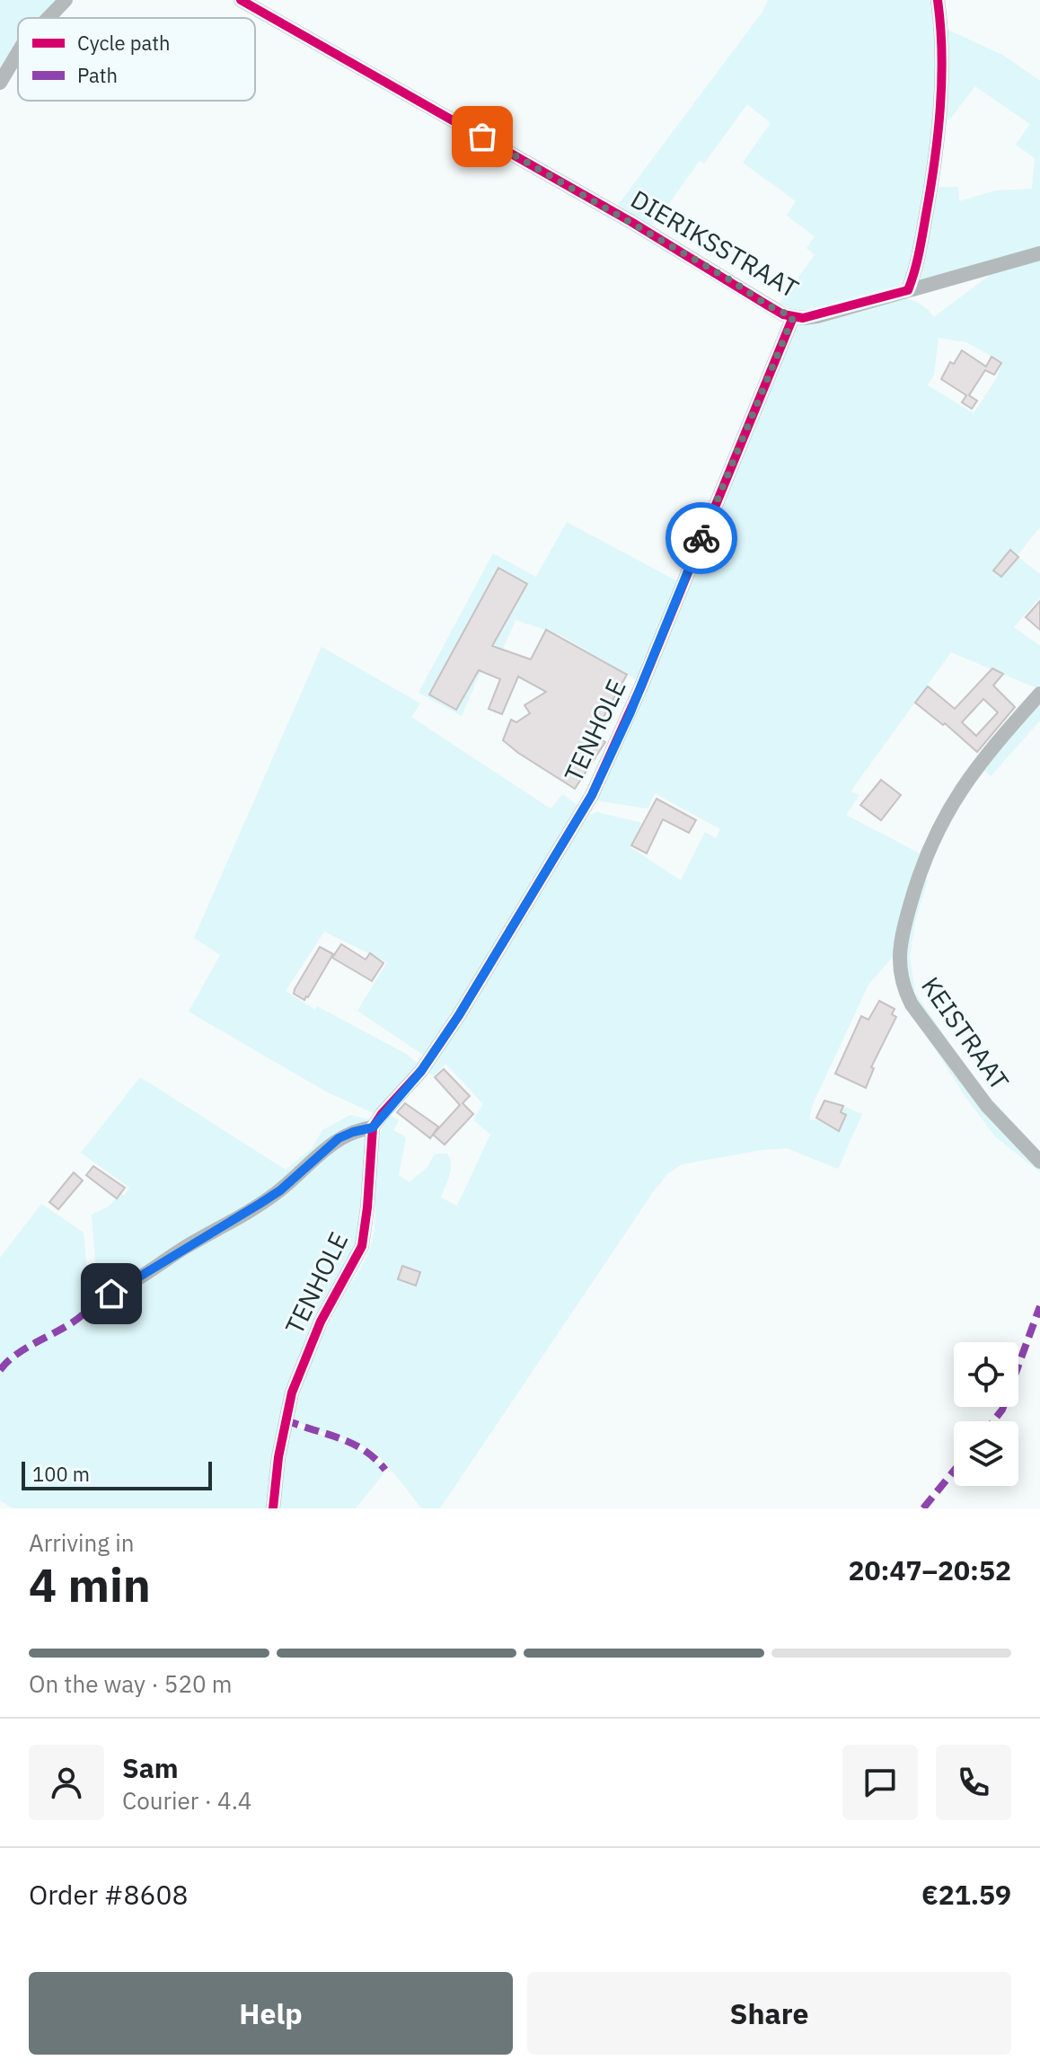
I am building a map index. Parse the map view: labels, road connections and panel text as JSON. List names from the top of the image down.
{
  "streets": {
    "street": ["DIERIKSSTRAAT", "TENHOLE", "KEISTRAAT"]
  },
  "crossings": [
    ["DIERIKSSTRAAT", "TENHOLE"]
  ],
  "legend": ["Cycle path", "Path"],
  "scale_bar": "100 m",
  "page": {
    "scale": "100 m",
    "heading": ["4 min", "Arriving in", "20:47–20:52"],
    "panel": [
      "Sam",
      "Courier · 4.4",
      "Order #8608",
      "€21.59"
    ],
    "bar": "On the way · 520 m",
    "buttons": ["Help", "Share"]
  }
}
